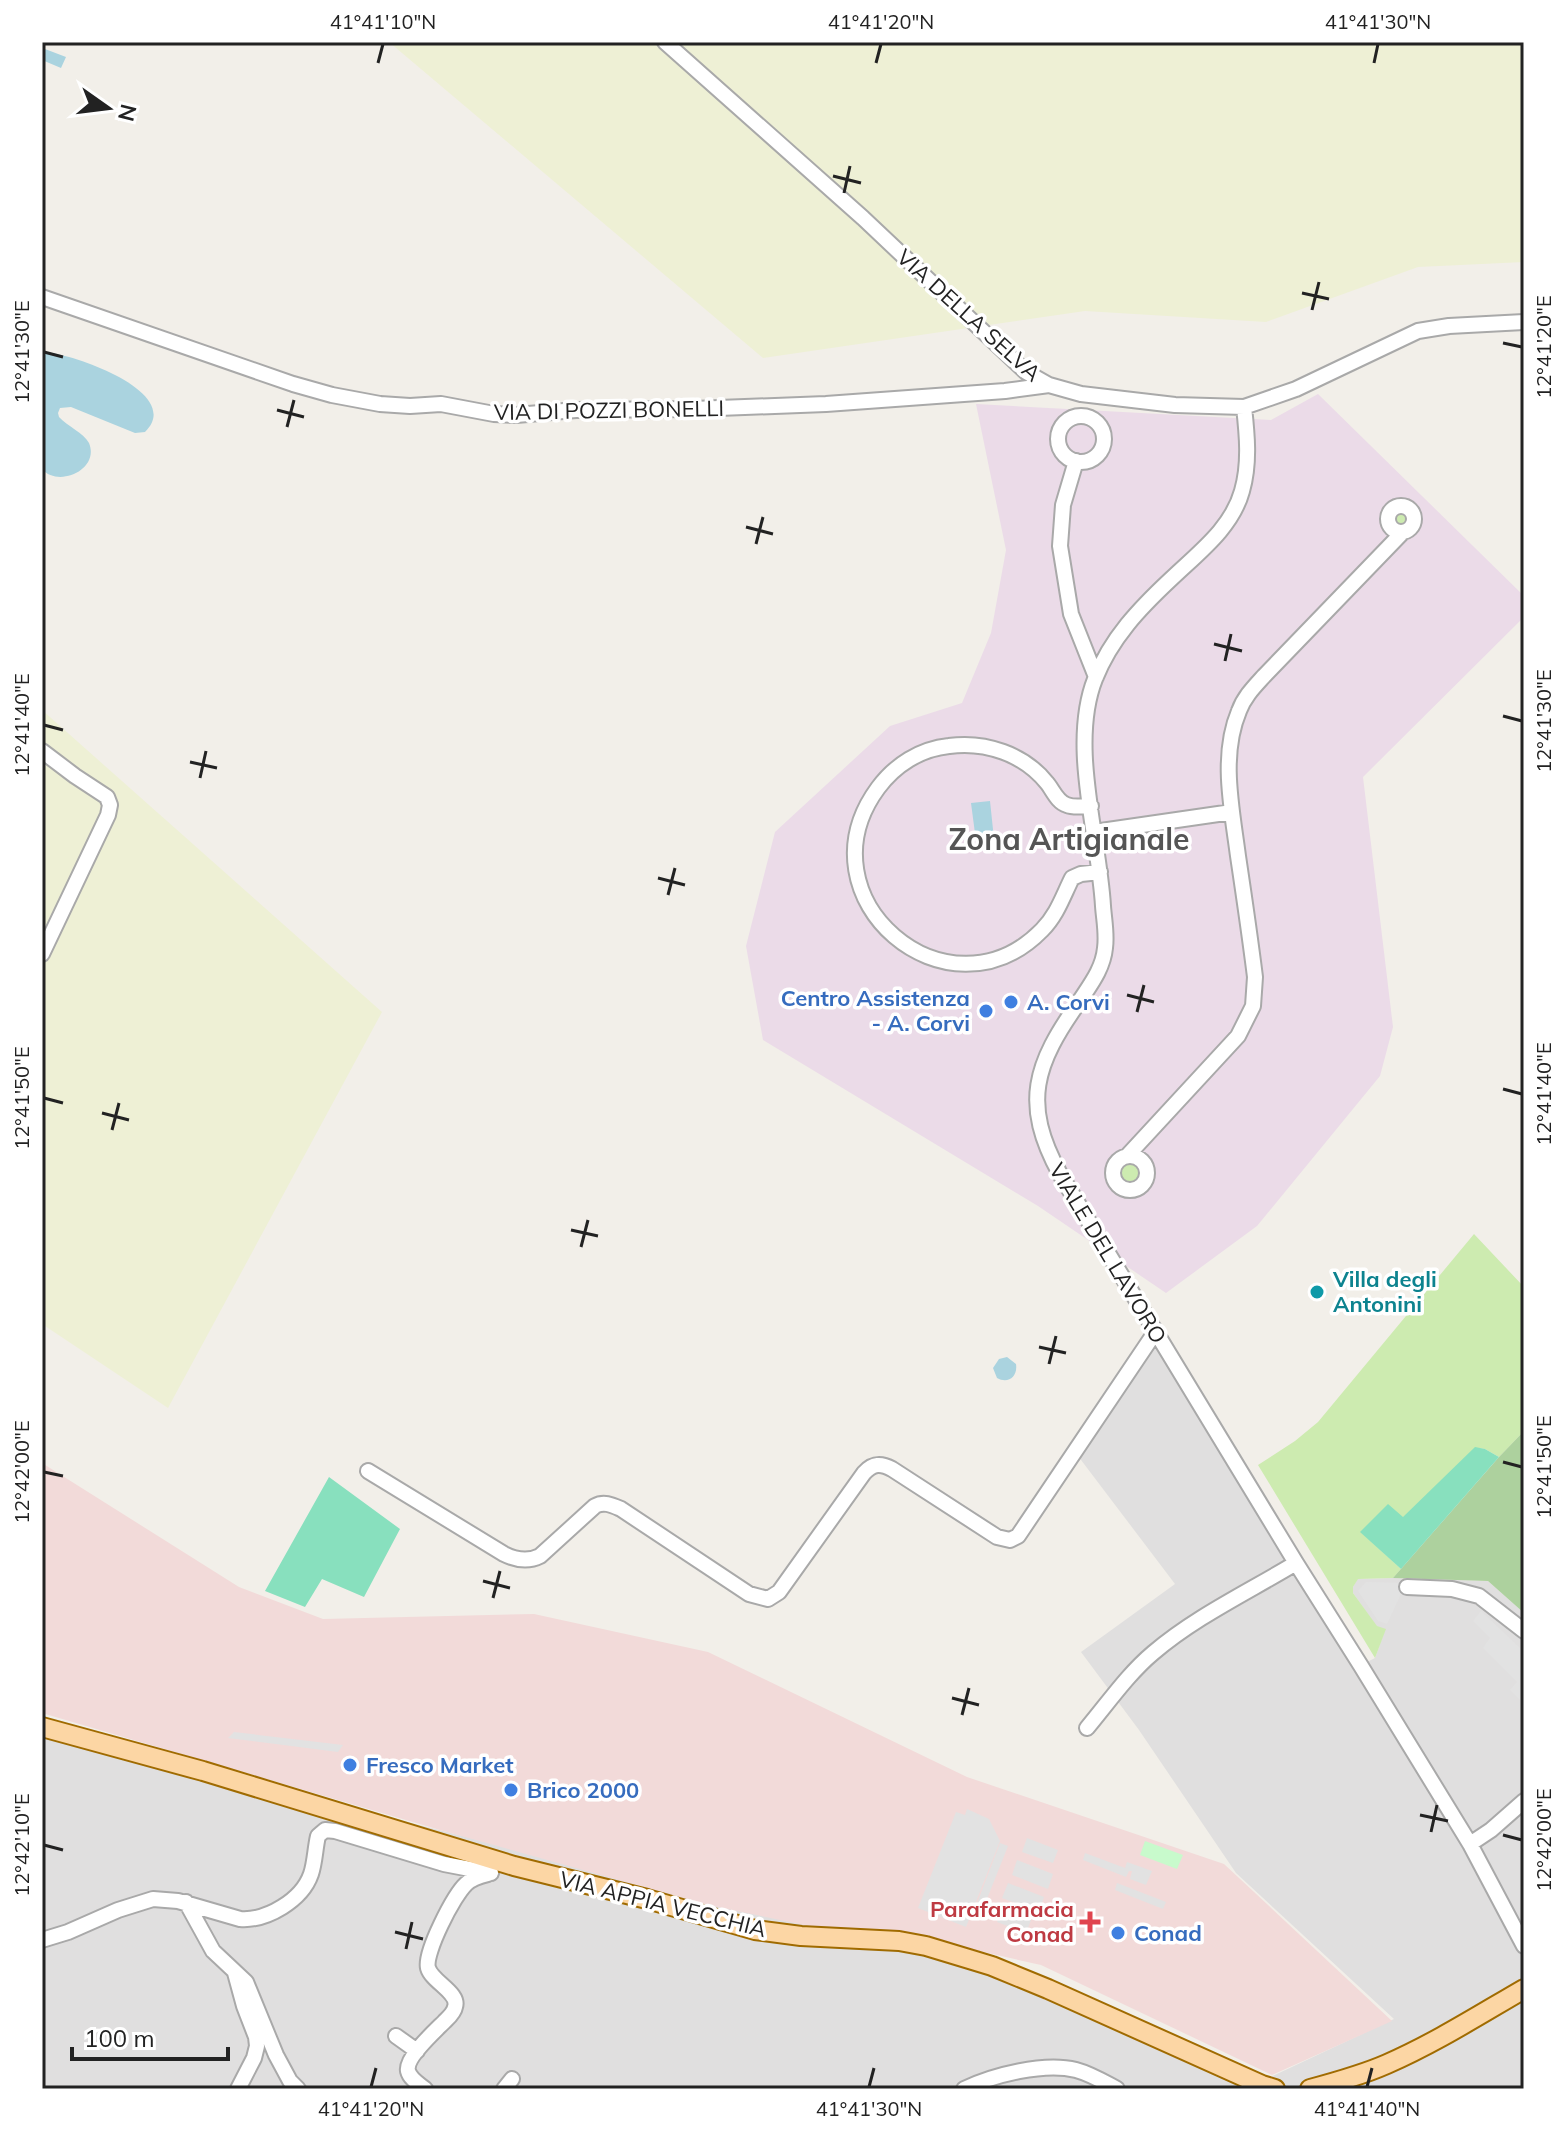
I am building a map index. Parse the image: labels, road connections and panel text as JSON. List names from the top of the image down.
{
  "streets": {
    "main road": ["VIA APPIA VECCHIA"],
    "street": ["VIA DELLA SELVA", "VIA DI POZZI BONELLI", "VIALE DEL LAVORO"]
  },
  "crossings": [
    ["VIA DELLA SELVA", "VIA DI POZZI BONELLI"],
    ["VIA DELLA SELVA", "VIALE DEL LAVORO"]
  ],
  "districts": ["Zona Artigianale"],
  "places": {
    "other": [
      "A. Corvi",
      "Centro Assistenza - A. Corvi",
      "Villa degli Antonini",
      "Fresco Market",
      "Brico 2000",
      "Conad"
    ],
    "health": ["Parafarmacia Conad"]
  },
  "scale_bar": "100 m",
  "north": "right",
  "coordinates": [
    "41°41'10\"N",
    "41°41'20\"N",
    "41°41'30\"N",
    "12°41'20\"E",
    "12°41'30\"E",
    "12°41'40\"E",
    "12°41'50\"E",
    "12°42'00\"E",
    "12°42'10\"E",
    "41°41'40\"N"
  ]
}
